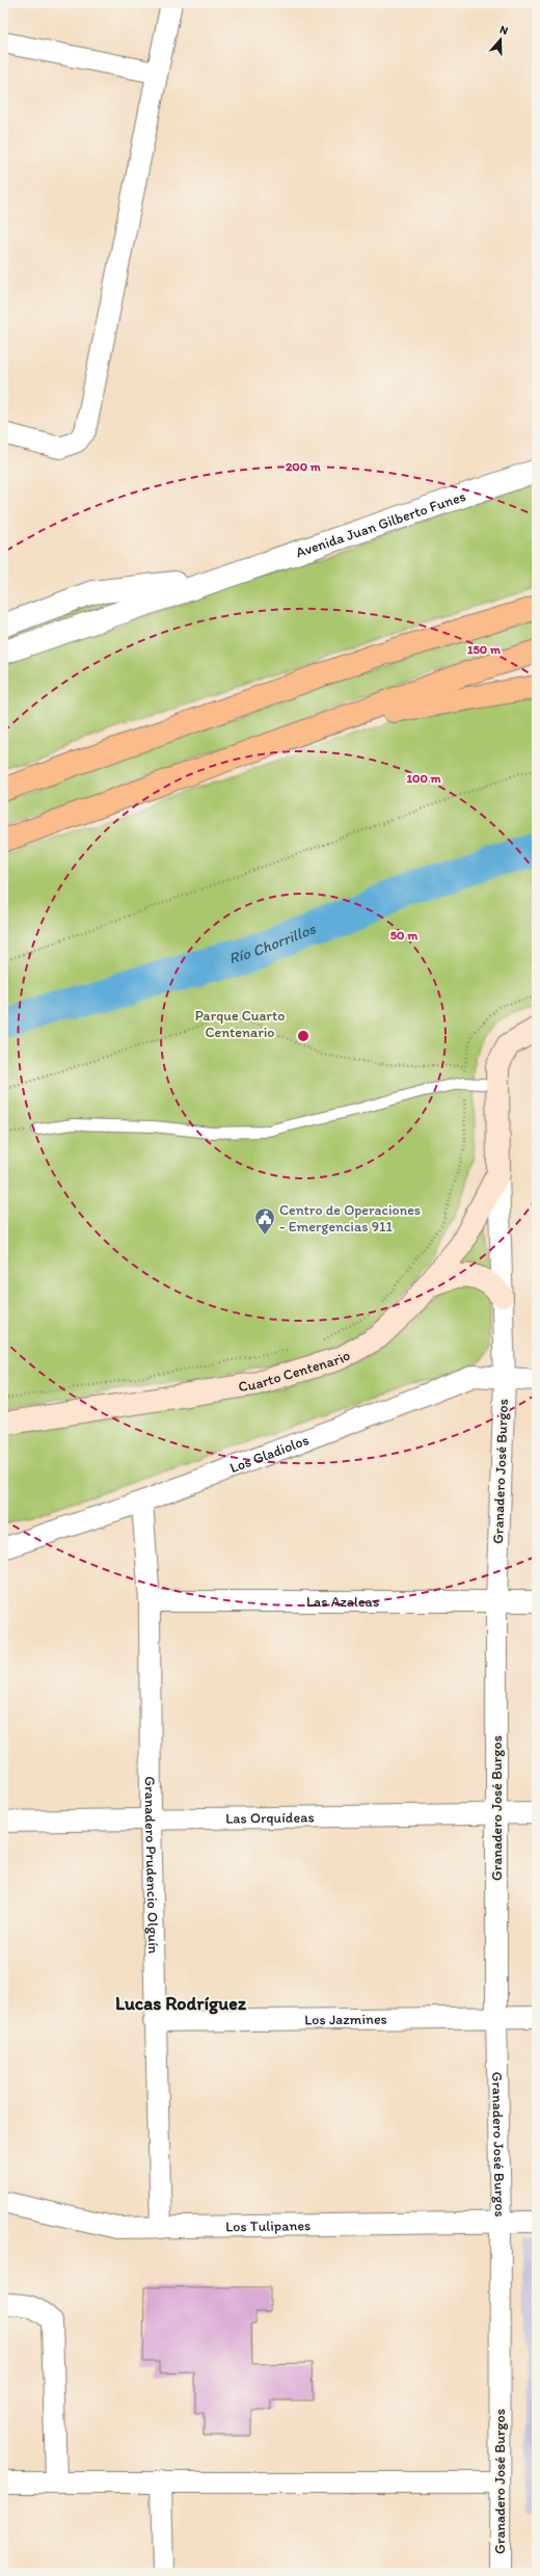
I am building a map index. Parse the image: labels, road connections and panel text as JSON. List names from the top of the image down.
{
  "streets": {
    "main road": ["Cuarto Centenario", "Granadero José Burgos"],
    "street": [
      "Avenida Juan Gilberto Funes",
      "Los Gladiolos",
      "Las Azaleas",
      "Las Orquídeas",
      "Granadero Prudencio Olguín",
      "Los Jazmines",
      "Los Tulipanes"
    ]
  },
  "crossings": [
    ["Cuarto Centenario", "Granadero José Burgos"],
    ["Los Gladiolos", "Granadero José Burgos"],
    ["Los Gladiolos", "Granadero Prudencio Olguín"],
    ["Granadero José Burgos", "Las Azaleas"],
    ["Granadero José Burgos", "Las Orquídeas"],
    ["Granadero José Burgos", "Los Jazmines"],
    ["Granadero José Burgos", "Los Tulipanes"],
    ["Las Azaleas", "Granadero Prudencio Olguín"],
    ["Las Orquídeas", "Granadero Prudencio Olguín"],
    ["Granadero Prudencio Olguín", "Los Jazmines"],
    ["Granadero Prudencio Olguín", "Los Tulipanes"]
  ],
  "districts": ["Lucas Rodríguez"],
  "water": ["Río Chorrillos"],
  "parks": ["Parque Cuarto Centenario"],
  "places": {
    "public building": ["Centro de Operaciones - Emergencias 911"]
  },
  "north": "top",
  "rings": [
    "200 m",
    "150 m",
    "100 m",
    "50 m"
  ]
}
